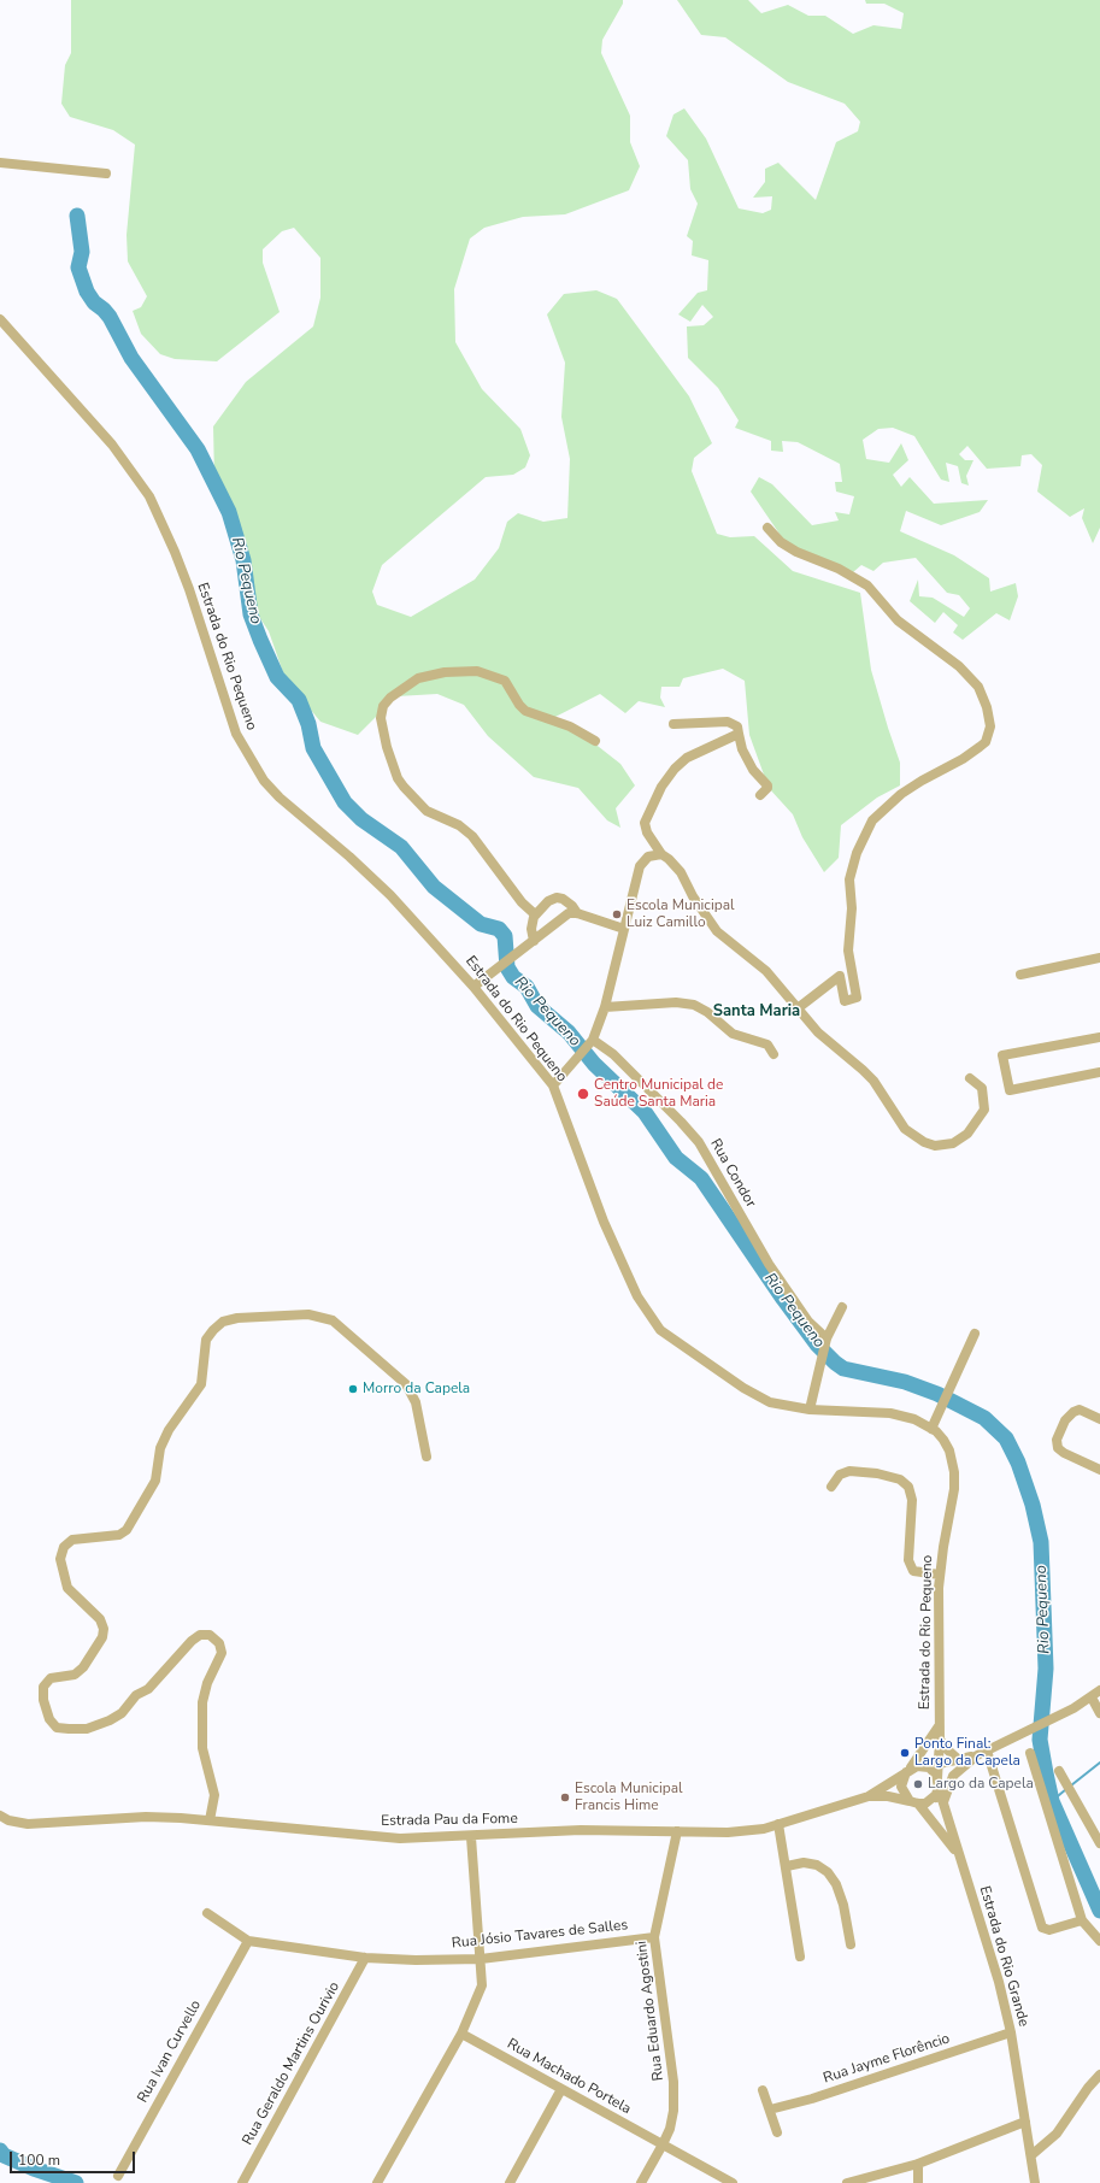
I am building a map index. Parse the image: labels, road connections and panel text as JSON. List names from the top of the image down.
{
  "streets": {
    "street": [
      "Estrada do Rio Pequeno",
      "Rua Condor",
      "Estrada Pau da Fome",
      "Rua Jósio Tavares de Salles",
      "Estrada do Rio Grande",
      "Rua Eduardo Agostini",
      "Rua Ivan Curvello",
      "Rua Jayme Florêncio",
      "Rua Geraldo Martins Ourivio",
      "Rua Machado Portela"
    ]
  },
  "crossings": [
    ["Estrada do Rio Pequeno", "Estrada Pau da Fome"],
    ["Estrada do Rio Pequeno", "Estrada do Rio Grande"],
    ["Estrada Pau da Fome", "Estrada do Rio Grande"],
    ["Estrada Pau da Fome", "Rua Eduardo Agostini"],
    ["Rua Jósio Tavares de Salles", "Rua Eduardo Agostini"],
    ["Rua Jósio Tavares de Salles", "Rua Ivan Curvello"],
    ["Rua Jósio Tavares de Salles", "Rua Geraldo Martins Ourivio"],
    ["Estrada do Rio Grande", "Rua Jayme Florêncio"],
    ["Rua Eduardo Agostini", "Rua Machado Portela"]
  ],
  "districts": ["Santa Maria"],
  "water": ["Rio Pequeno"],
  "places": [
    "Escola Municipal Luiz Camillo",
    "Centro Municipal de Saúde Santa Maria",
    "Morro da Capela",
    "Ponto Final: Largo da Capela",
    "Largo da Capela",
    "Escola Municipal Francis Hime"
  ],
  "scale_bar": "100 m"
}
